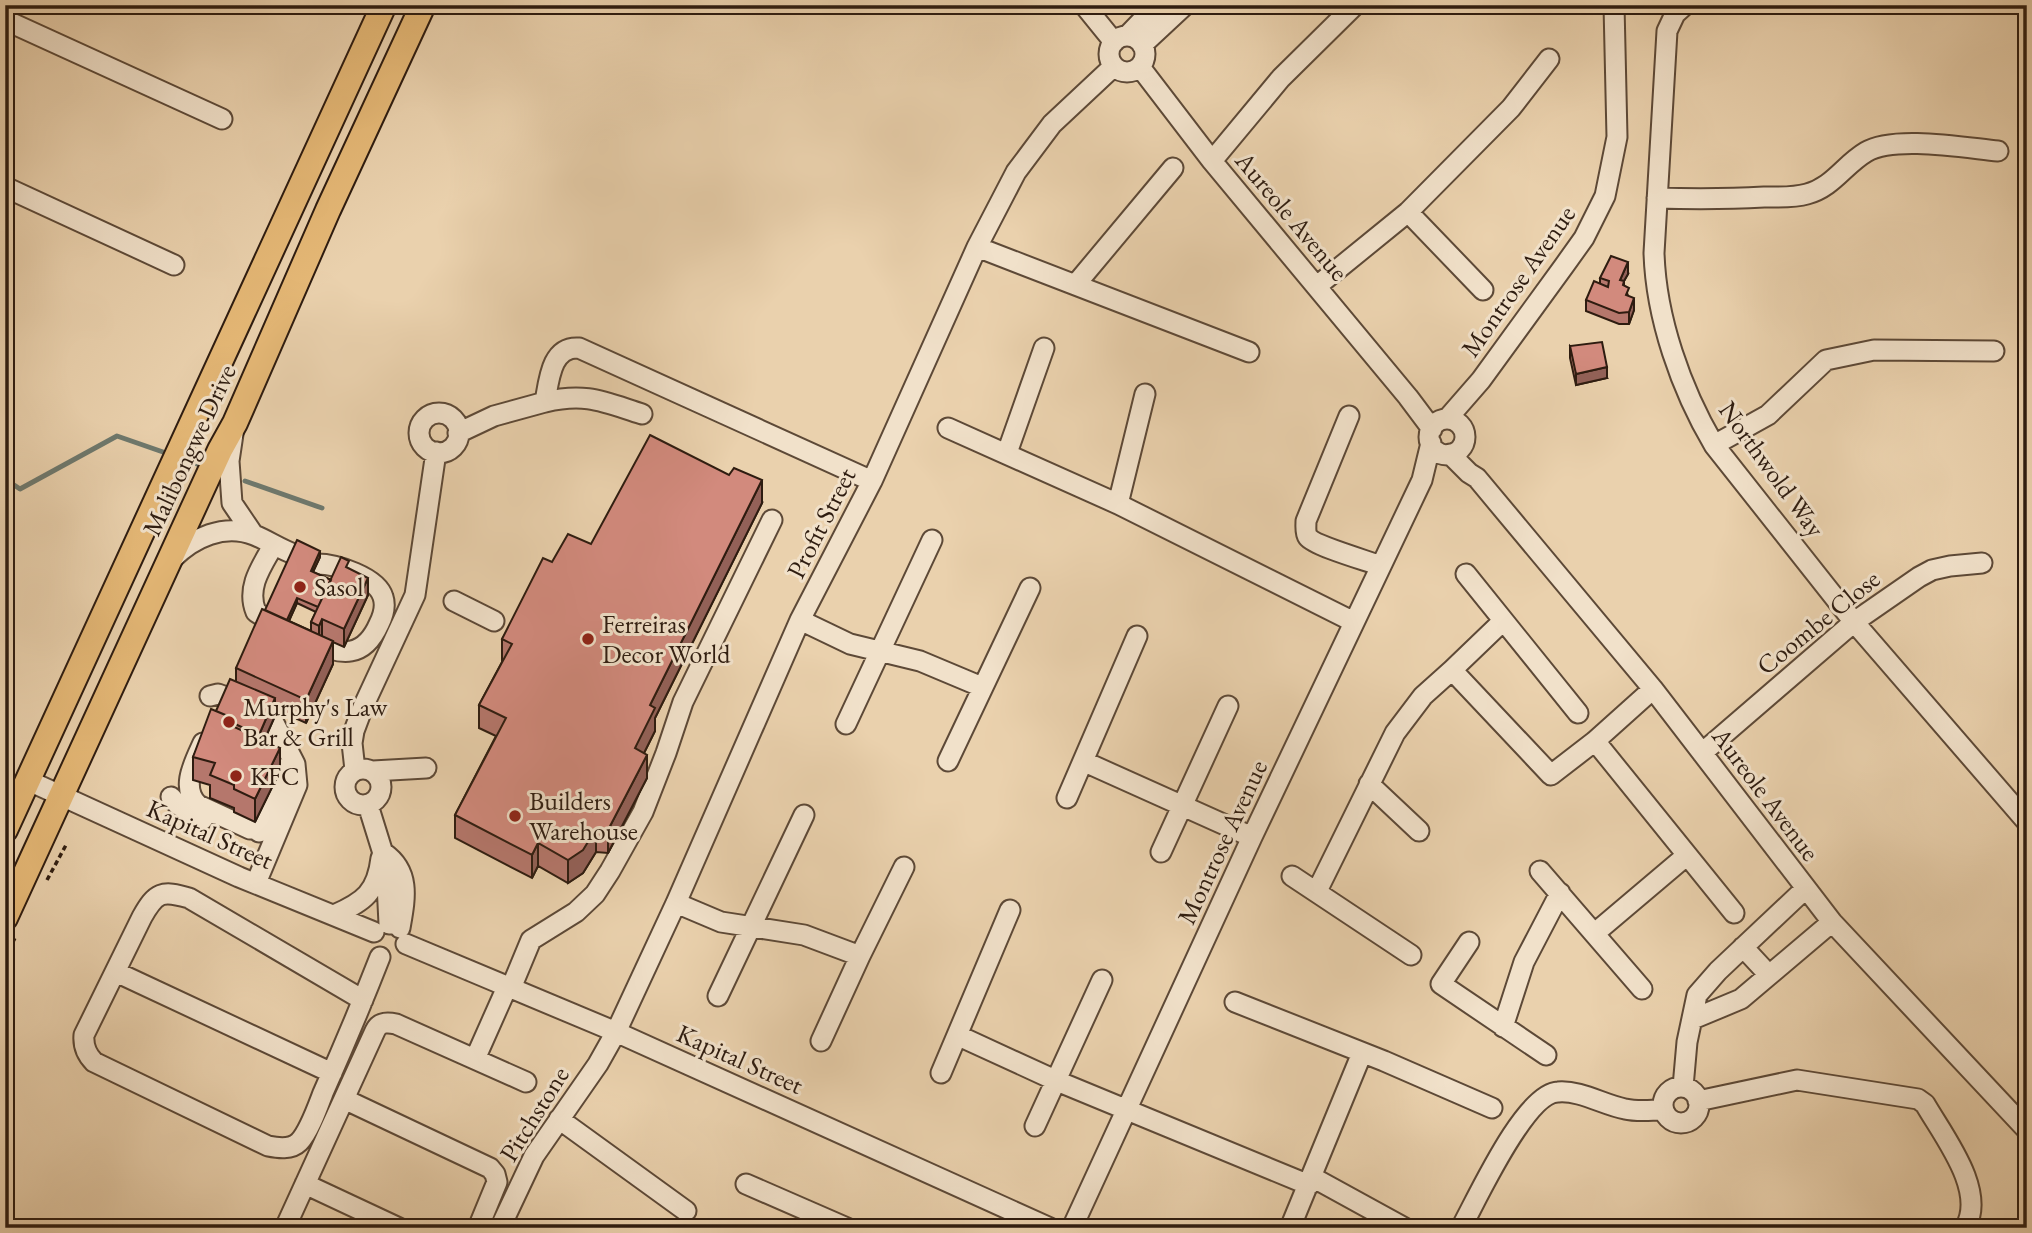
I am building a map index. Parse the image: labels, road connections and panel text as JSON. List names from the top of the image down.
{
  "streets": {
    "main road": ["Malibongwe Drive"],
    "street": [
      "Aureole Avenue",
      "Montrose Avenue",
      "Northwold Way",
      "Profit Street",
      "Coombe Close",
      "Kapital Street",
      "Pitchstone"
    ]
  },
  "crossings": [
    ["Aureole Avenue", "Montrose Avenue"],
    ["Aureole Avenue", "Profit Street"],
    ["Aureole Avenue", "Coombe Close"],
    ["Malibongwe Drive", "Kapital Street"],
    ["Northwold Way", "Coombe Close"],
    ["Profit Street", "Kapital Street"],
    ["Profit Street", "Pitchstone"],
    ["Kapital Street", "Pitchstone"]
  ],
  "places": [
    "Sasol",
    "Ferreiras Decor World",
    "Murphy's Law Bar & Grill",
    "KFC",
    "Builders Warehouse"
  ]
}
